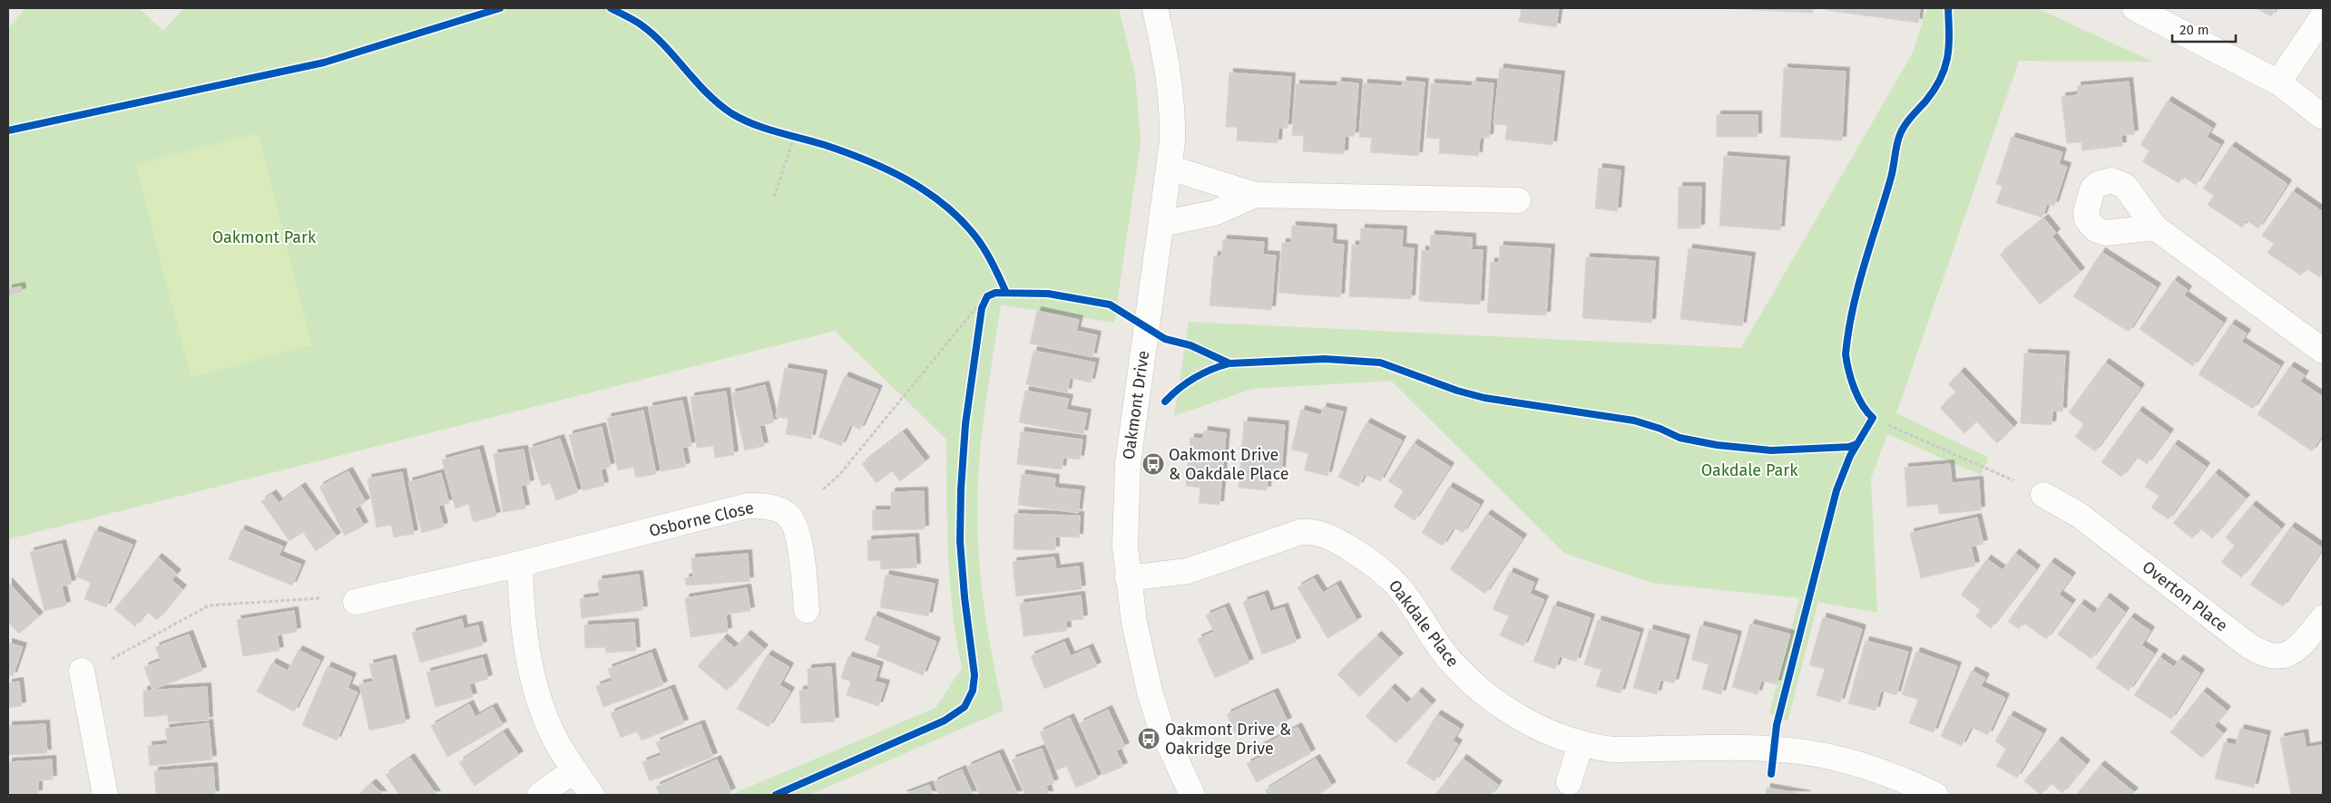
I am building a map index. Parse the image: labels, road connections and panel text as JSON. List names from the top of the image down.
{
  "streets": {
    "street": [
      "Oakmont Drive",
      "Osborne Close",
      "Overton Place",
      "Oakdale Place"
    ]
  },
  "crossings": [
    ["Oakmont Drive", "Oakdale Place"]
  ],
  "parks": ["Oakmont Park", "Oakdale Park"],
  "places": {
    "bus stop": ["Oakmont Drive & Oakdale Place", "Oakmont Drive & Oakridge Drive"]
  },
  "scale_bar": "20 m"
}
